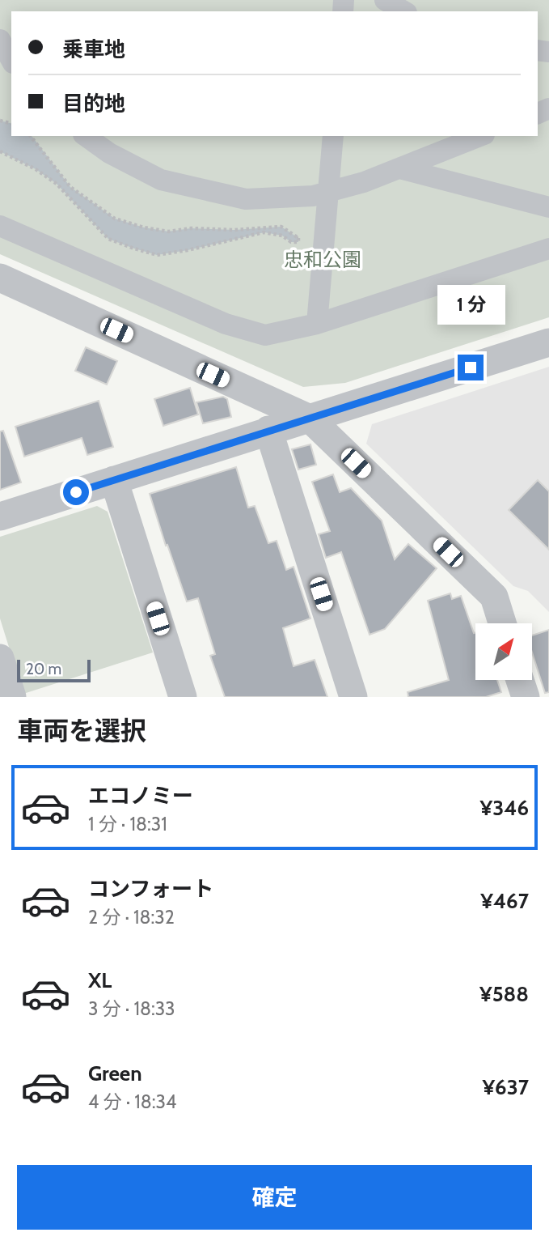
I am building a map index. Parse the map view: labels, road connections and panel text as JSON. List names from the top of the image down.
{
  "parks": ["忠和公園"],
  "scale_bar": "20 m",
  "north": "top right",
  "page": {
    "banner": ["乗車地", "目的地"],
    "bubble": "1 分",
    "scale": "20 m",
    "heading": "車両を選択",
    "list": [
      {
        "name": "エコノミー",
        "note": "1 分 · 18:31",
        "value": "¥346"
      },
      {
        "name": "コンフォート",
        "note": "2 分 · 18:32",
        "value": "¥467"
      },
      {
        "name": "XL",
        "note": "3 分 · 18:33",
        "value": "¥588"
      },
      {
        "name": "Green",
        "note": "4 分 · 18:34",
        "value": "¥637"
      }
    ],
    "buttons": "確定"
  }
}
